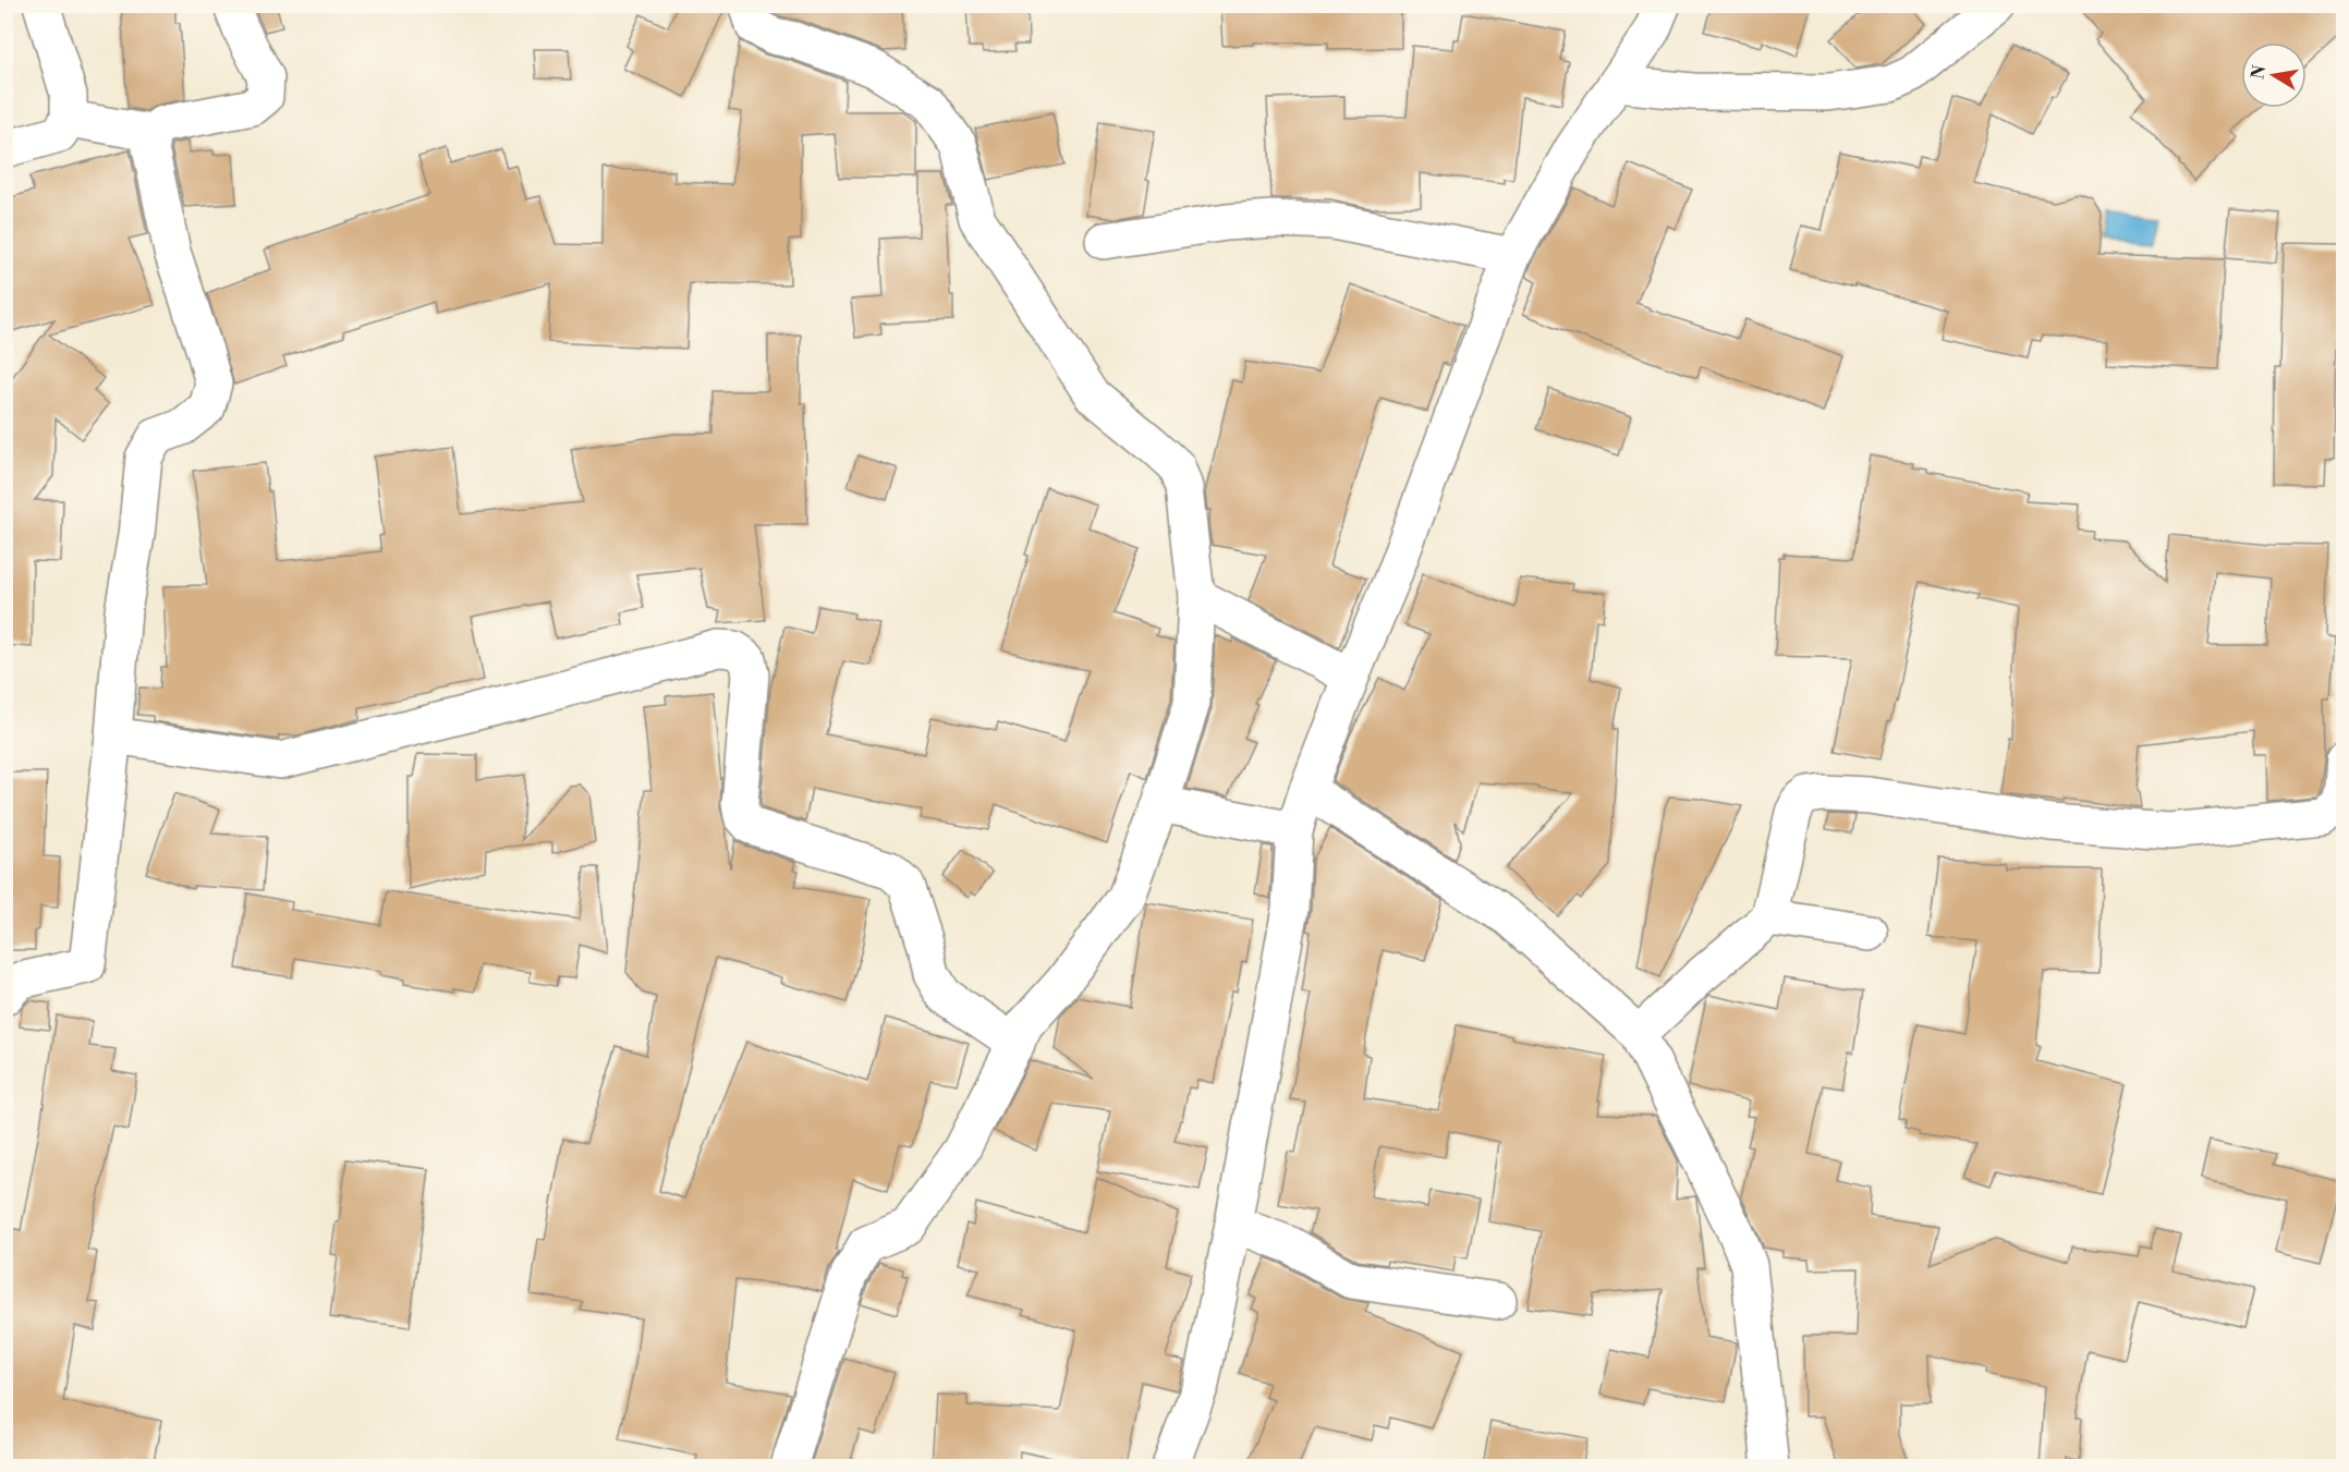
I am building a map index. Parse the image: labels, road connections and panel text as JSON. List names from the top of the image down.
{
  "north": "left"
}
